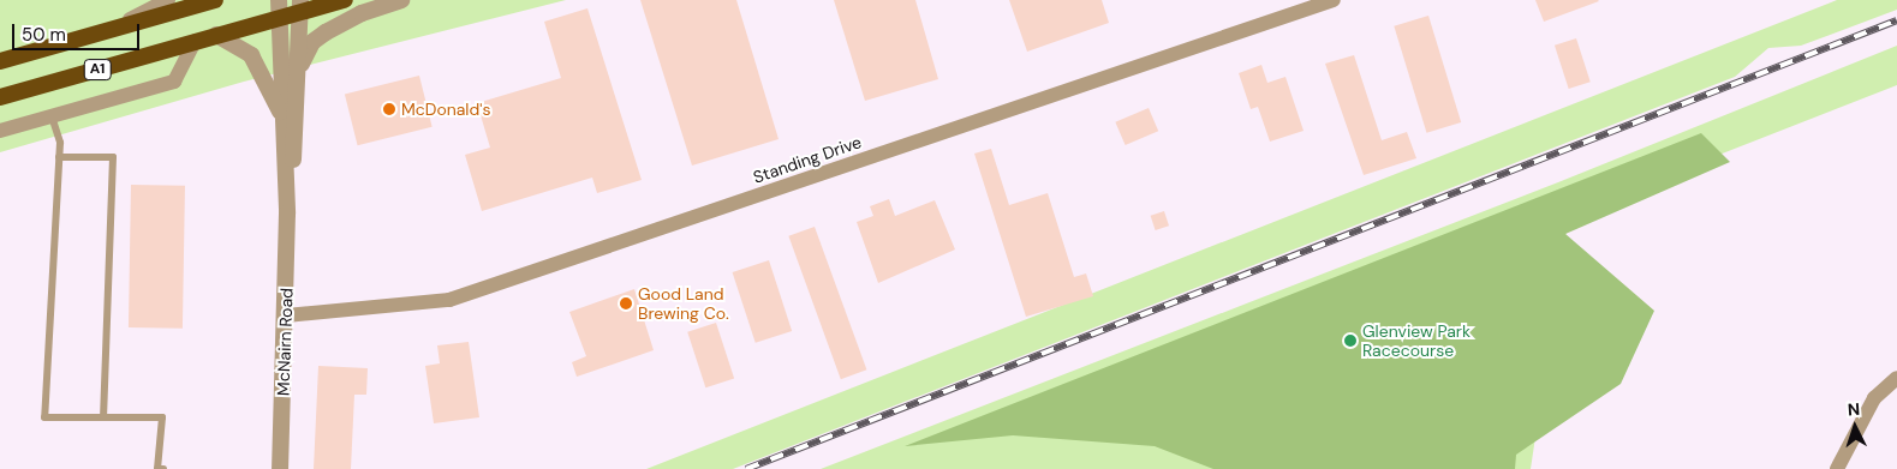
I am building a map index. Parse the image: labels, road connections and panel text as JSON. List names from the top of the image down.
{
  "streets": {
    "highway": ["A1"],
    "street": ["Standing Drive", "McNairn Road"]
  },
  "crossings": [
    ["A1", "McNairn Road"],
    ["Standing Drive", "McNairn Road"]
  ],
  "places": ["McDonald's", "Good Land Brewing Co.", "Glenview Park Racecourse"],
  "scale_bar": "50 m",
  "north": "top"
}
